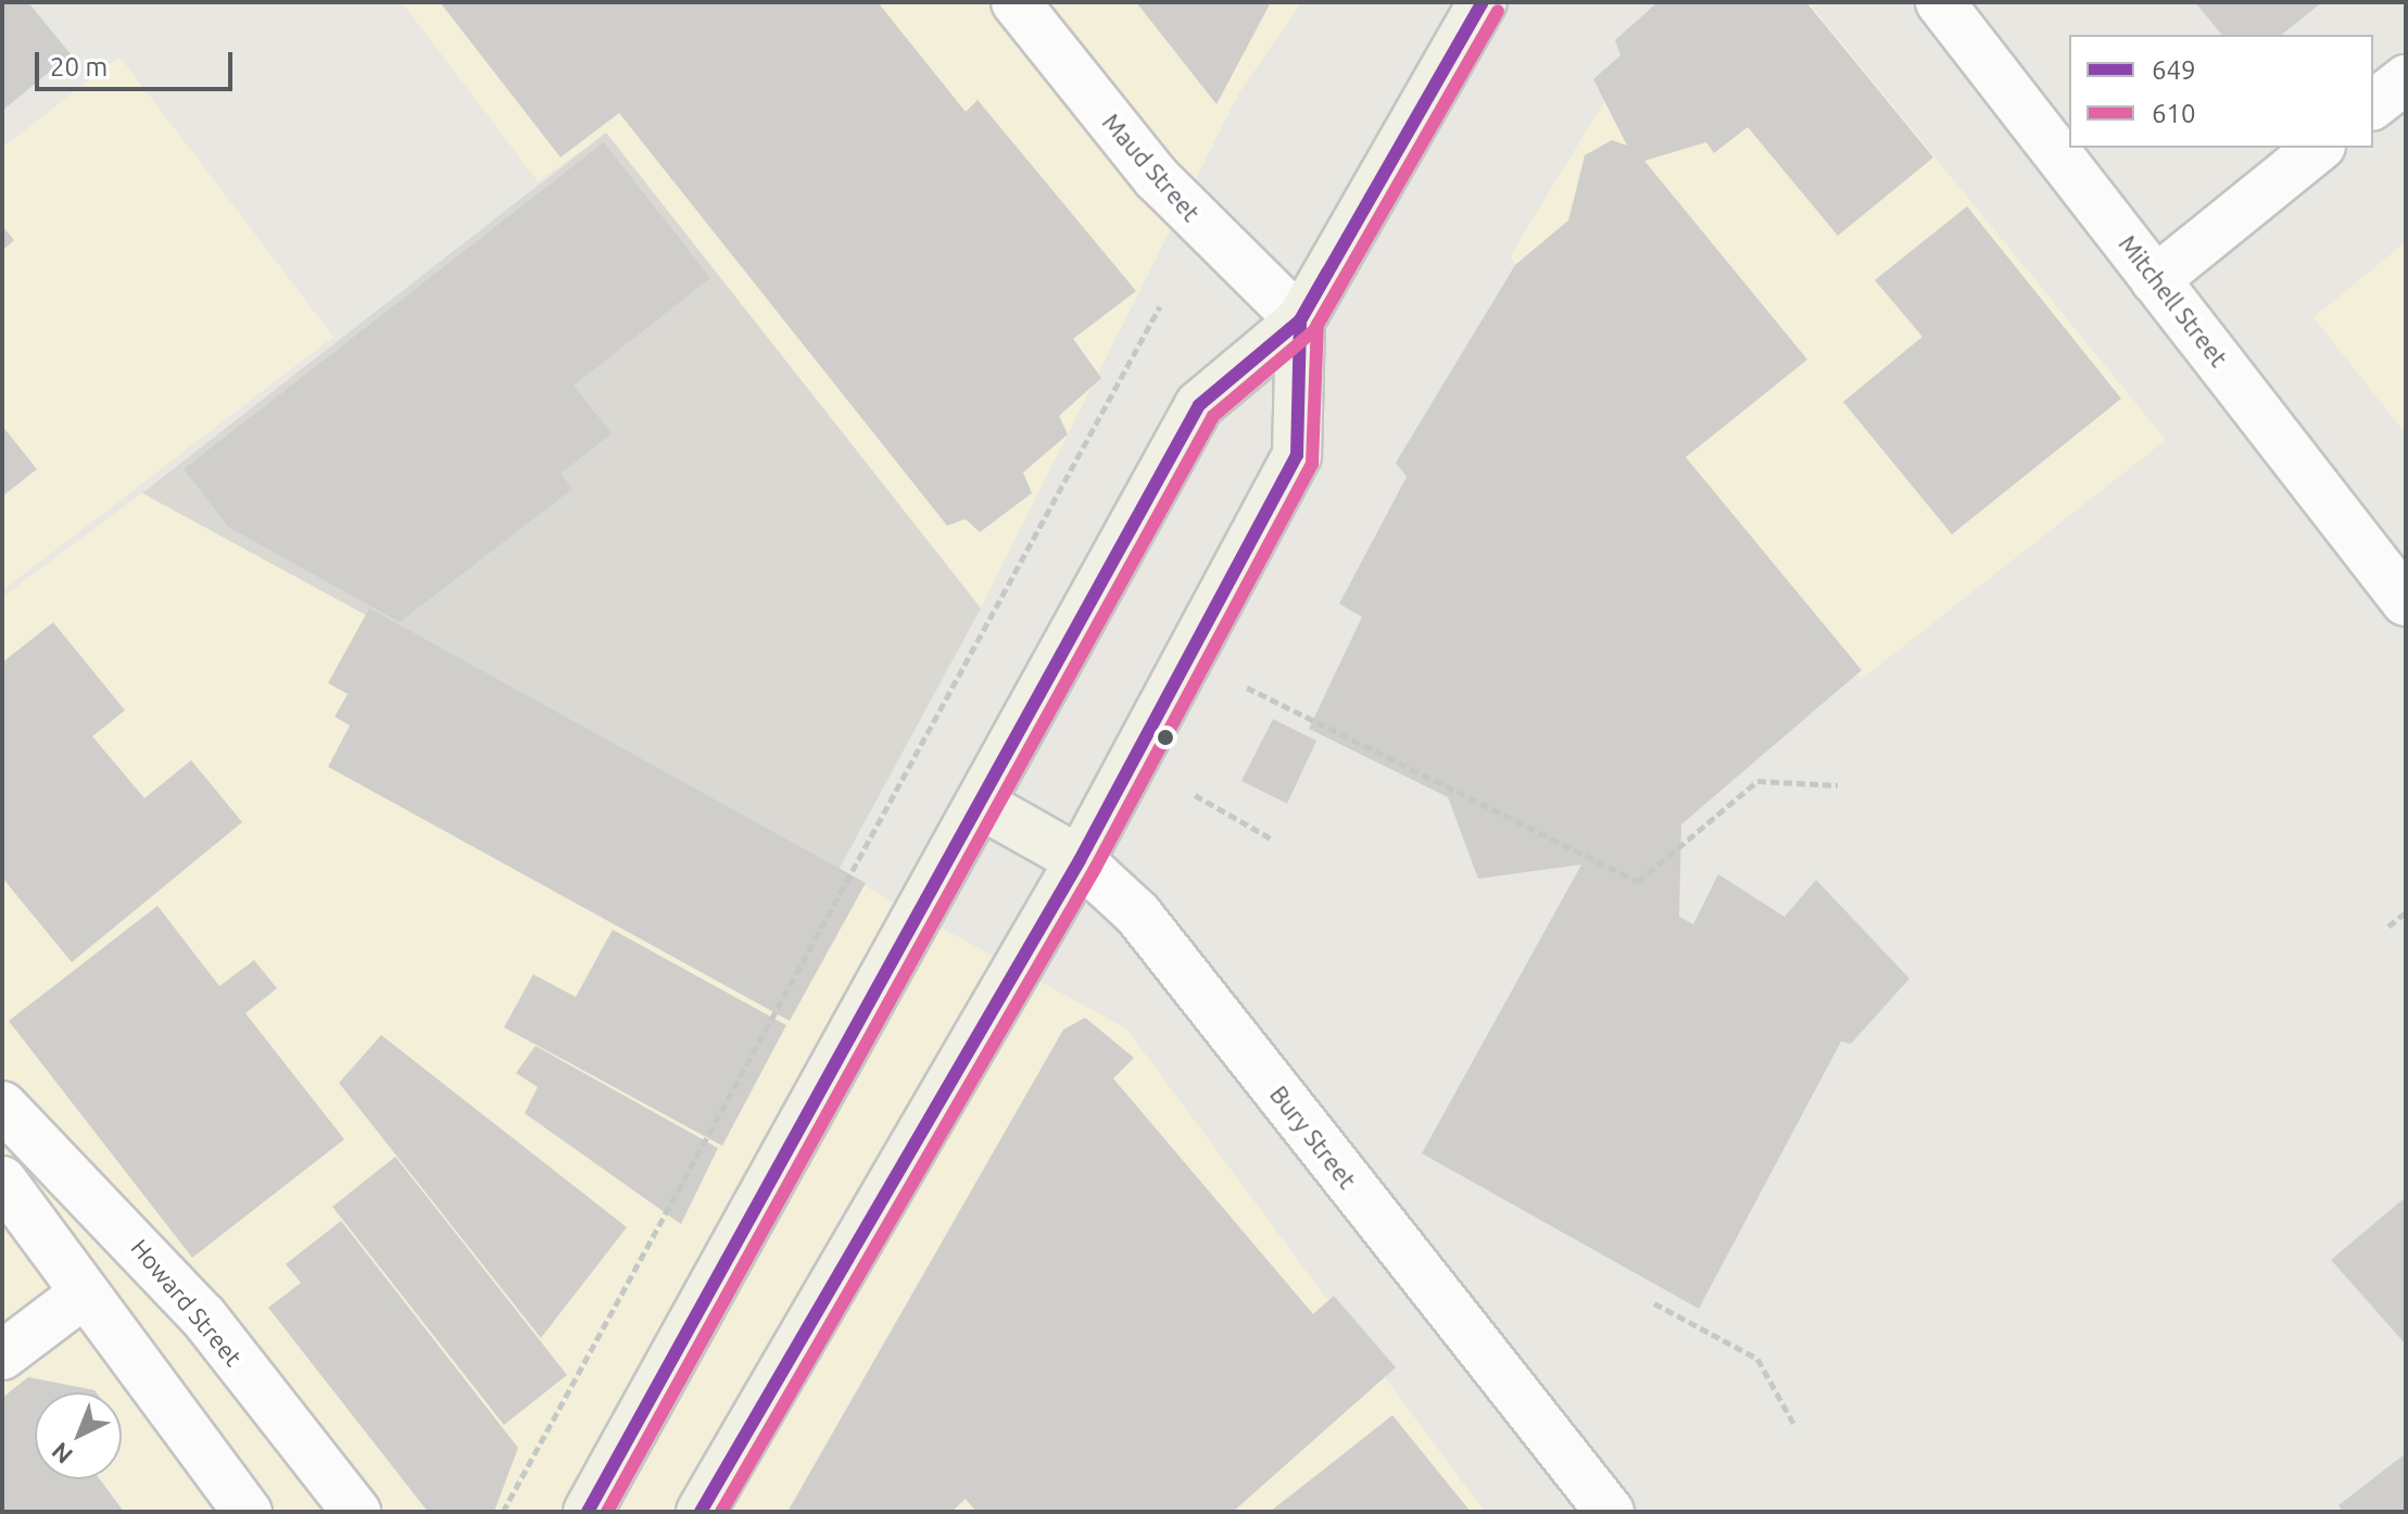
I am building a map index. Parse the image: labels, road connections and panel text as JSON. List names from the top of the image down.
{
  "streets": {
    "main road": ["Bury Street"],
    "street": ["Maud Street", "Mitchell Street", "Howard Street"]
  },
  "lines": ["transit line 649", "transit line 610"],
  "legend": ["649", "610"],
  "scale_bar": "20 m",
  "north": "bottom left"
}
